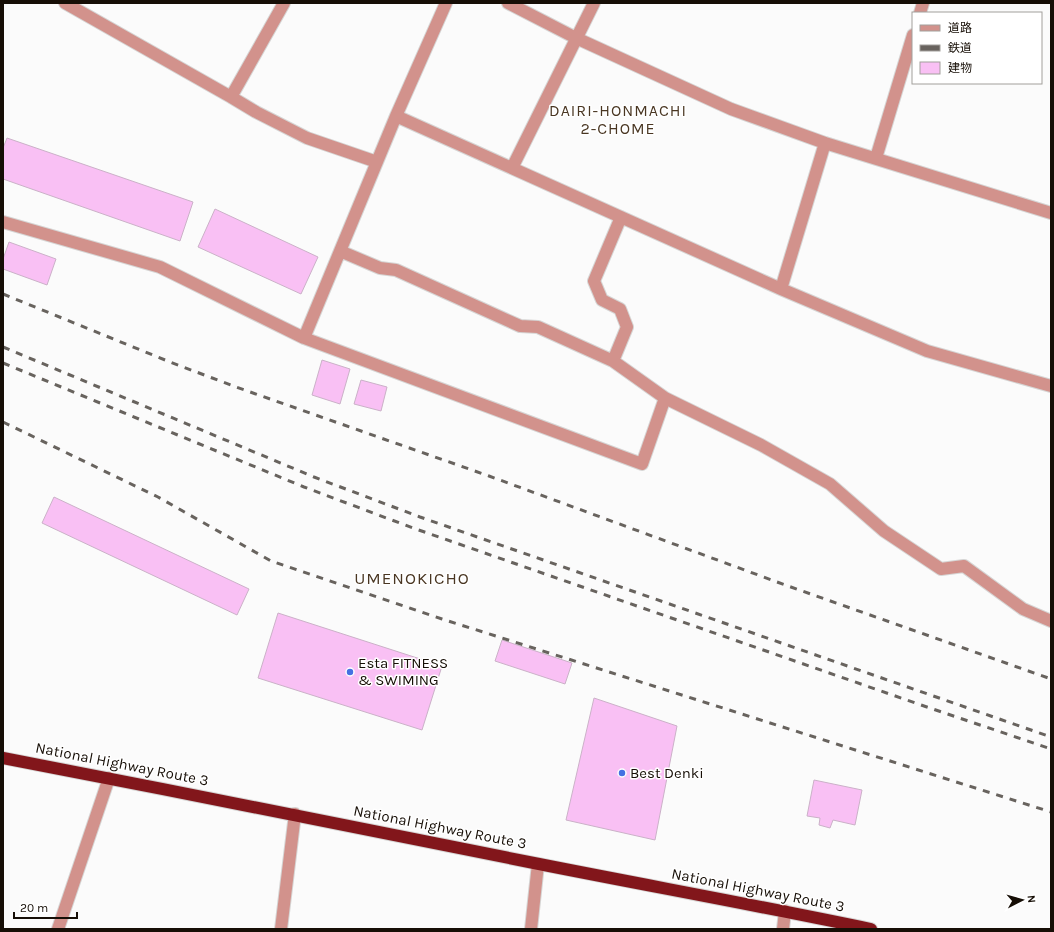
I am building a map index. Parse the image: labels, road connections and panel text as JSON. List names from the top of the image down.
{
  "streets": {
    "highway": ["National Highway Route 3"]
  },
  "districts": ["DAIRI-HONMACHI 2-CHOME", "UMENOKICHO"],
  "places": ["Esta FITNESS & SWIMING", "Best Denki"],
  "legend": ["道路", "鉄道", "建物"],
  "scale_bar": "20 m",
  "north": "right"
}
